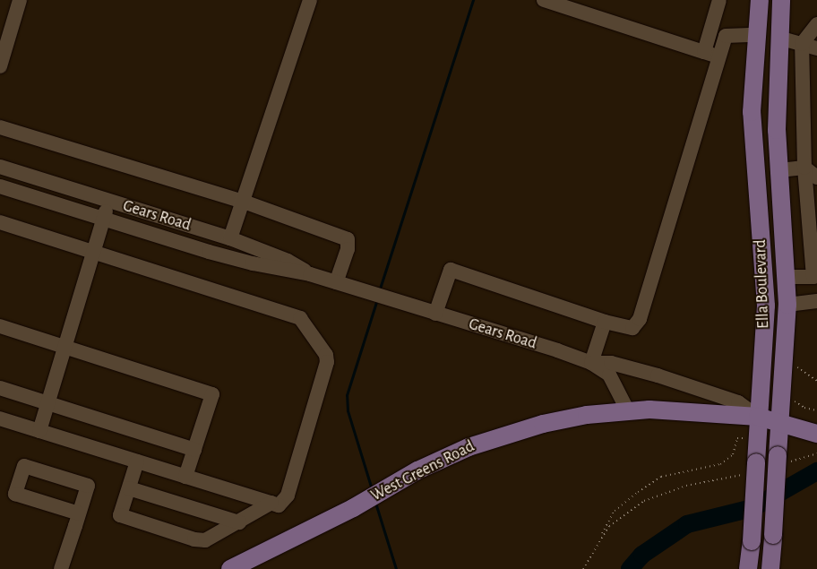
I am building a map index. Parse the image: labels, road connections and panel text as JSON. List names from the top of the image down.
{
  "streets": {
    "main road": ["Gears Road", "Ella Boulevard", "West Greens Road"]
  },
  "crossings": [
    ["Gears Road", "Ella Boulevard"],
    ["Gears Road", "West Greens Road"]
  ]
}
